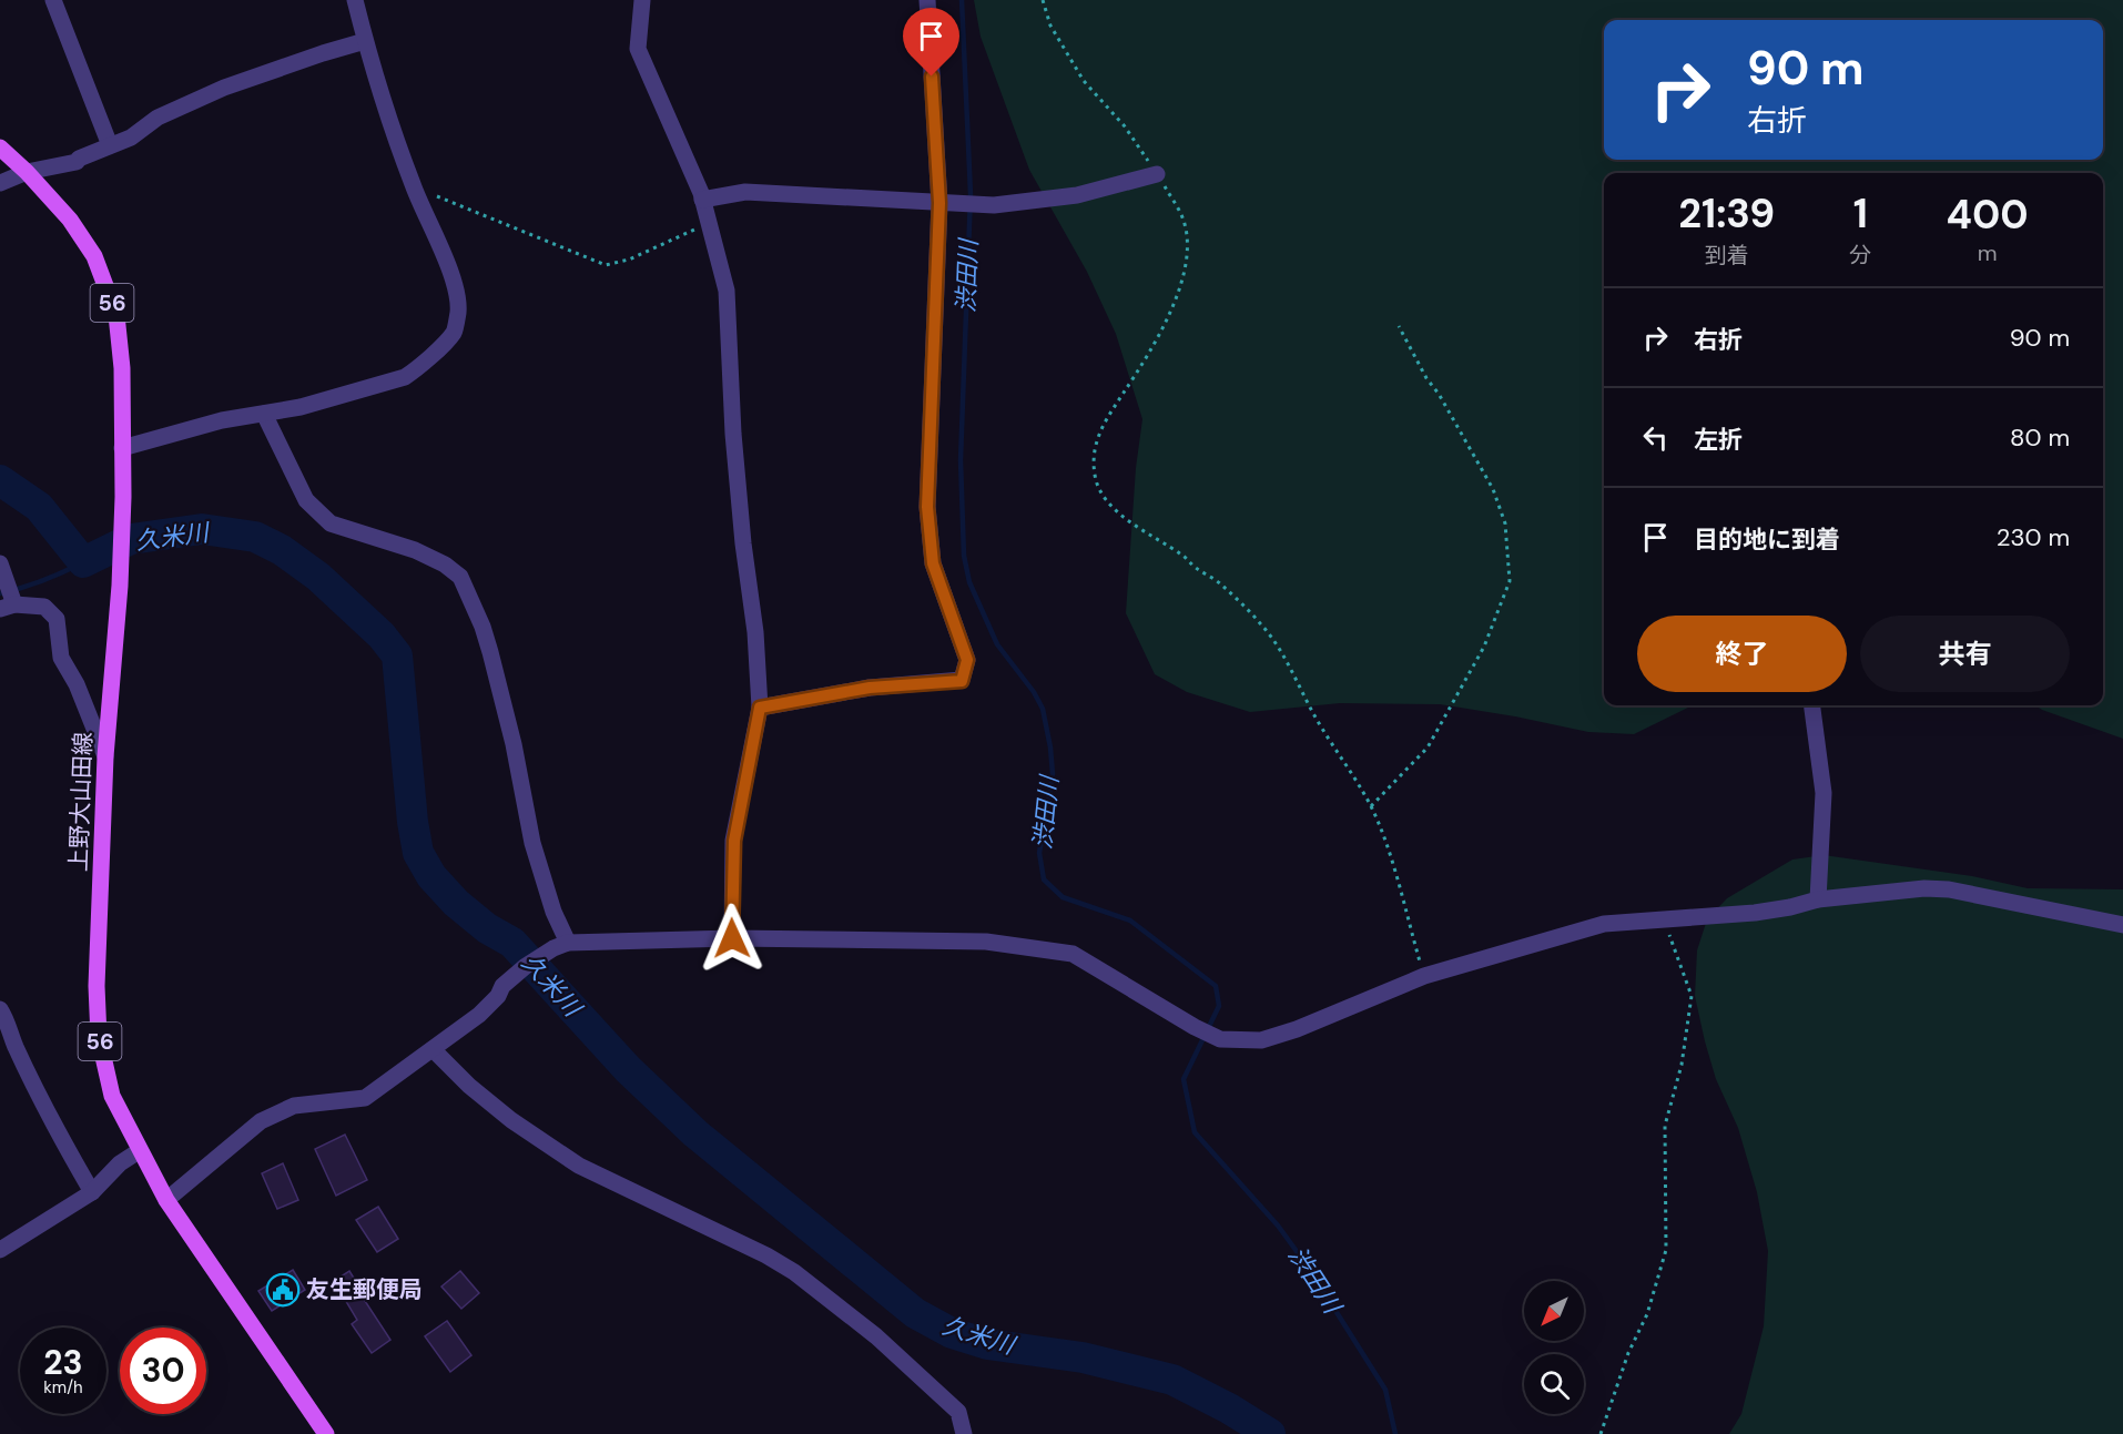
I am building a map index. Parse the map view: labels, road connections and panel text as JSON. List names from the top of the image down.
{
  "streets": {
    "main road": ["56", "上野大山田線"]
  },
  "water": ["渋田川", "久米川"],
  "places": {
    "public building": ["友生郵便局"]
  },
  "north": "bottom left",
  "page": {
    "turn": ["90 m", "右折"],
    "eta": [
      "21:39",
      "到着",
      "1",
      "分",
      "400",
      "m"
    ],
    "list": [
      {
        "name": "右折",
        "value": "90 m"
      },
      {
        "name": "左折",
        "value": "80 m"
      },
      {
        "name": "目的地に到着",
        "value": "230 m"
      }
    ],
    "buttons": ["終了", "共有"],
    "speed": "23 km/h",
    "limit": "30"
  }
}
